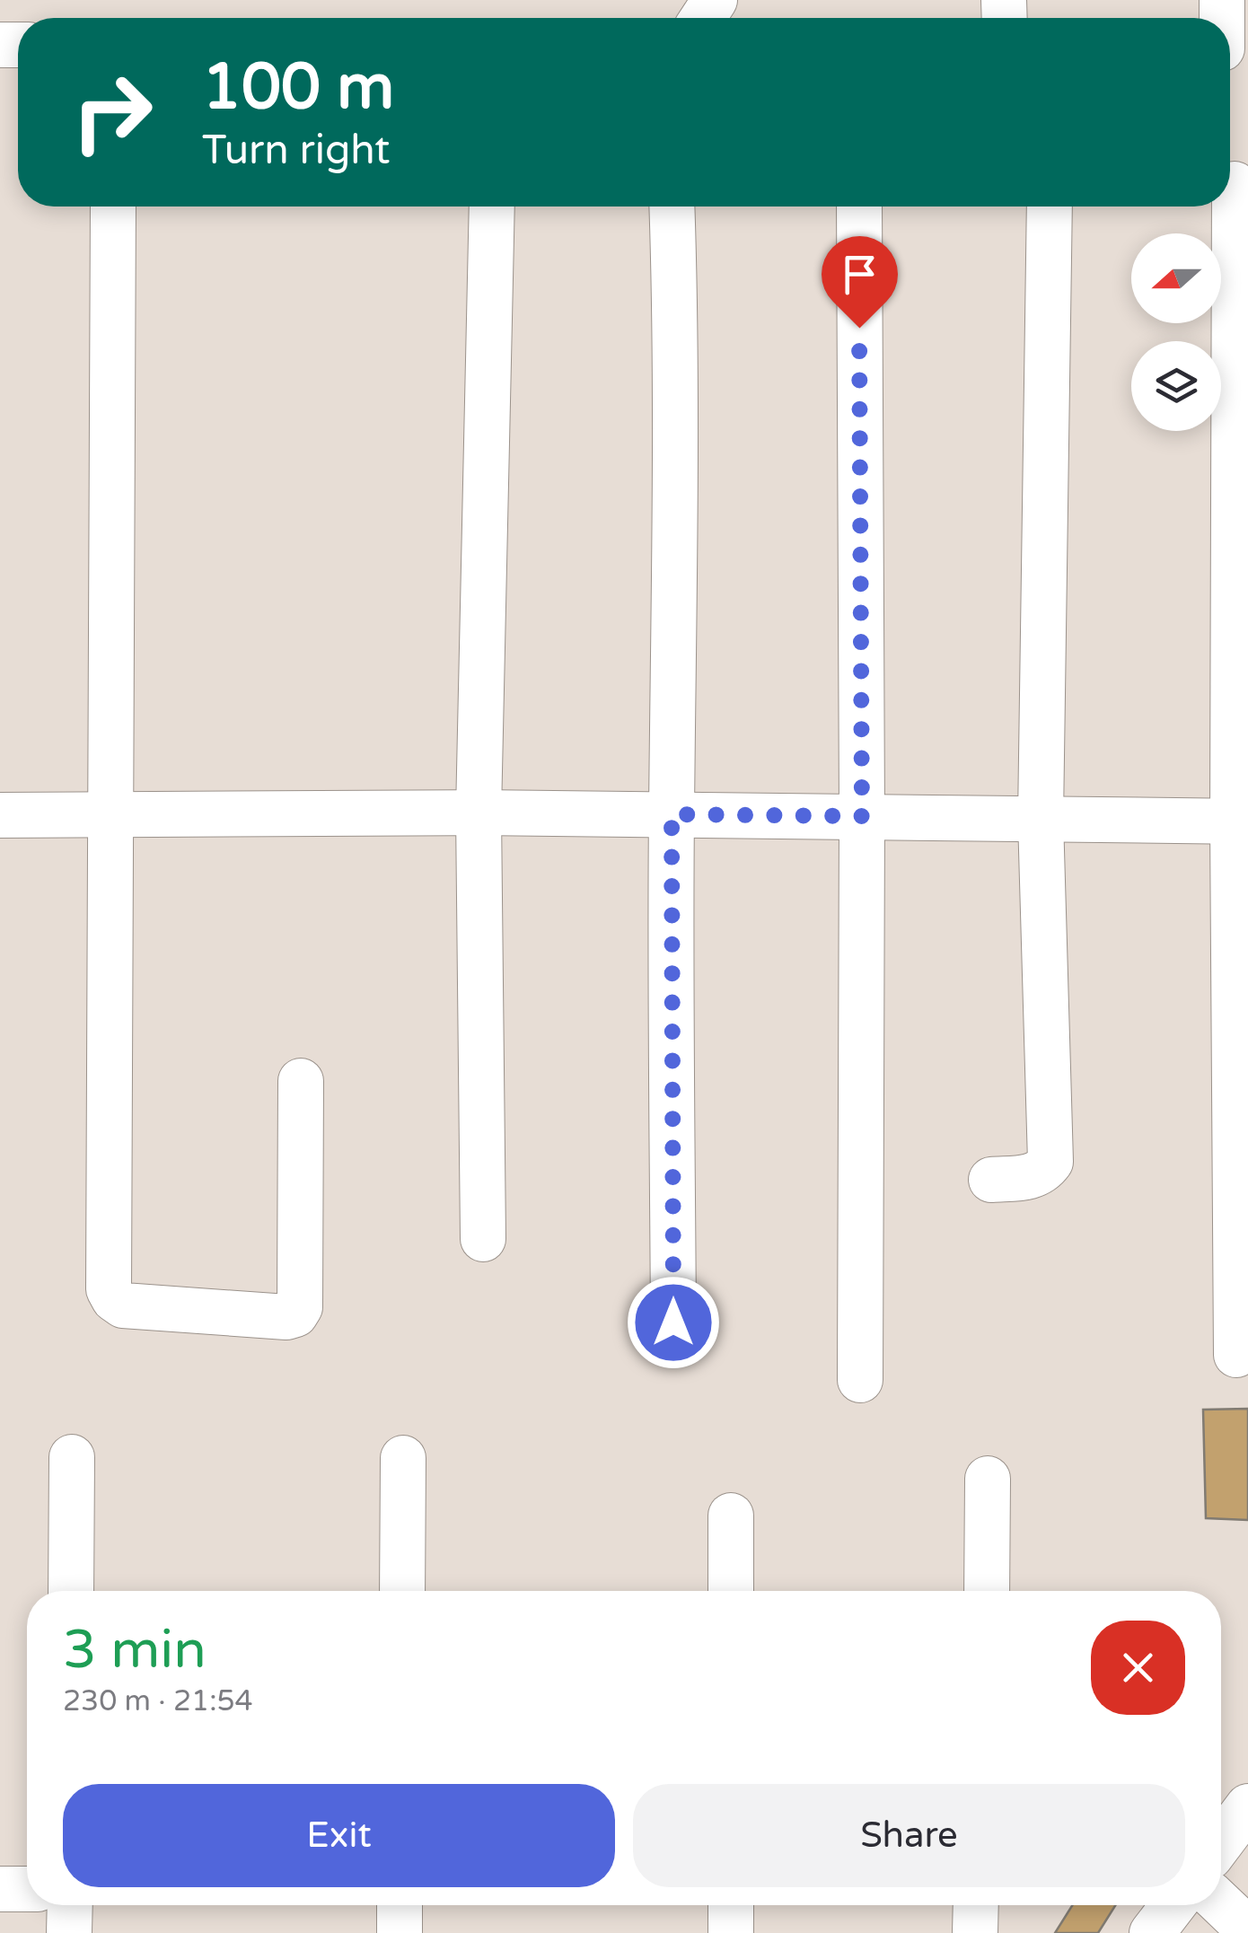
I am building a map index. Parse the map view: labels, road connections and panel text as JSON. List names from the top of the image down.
{
  "north": "left",
  "page": {
    "turn": ["100 m", "Turn right"],
    "heading": ["3 min", "230 m · 21:54"],
    "buttons": ["Exit", "Share"]
  }
}
